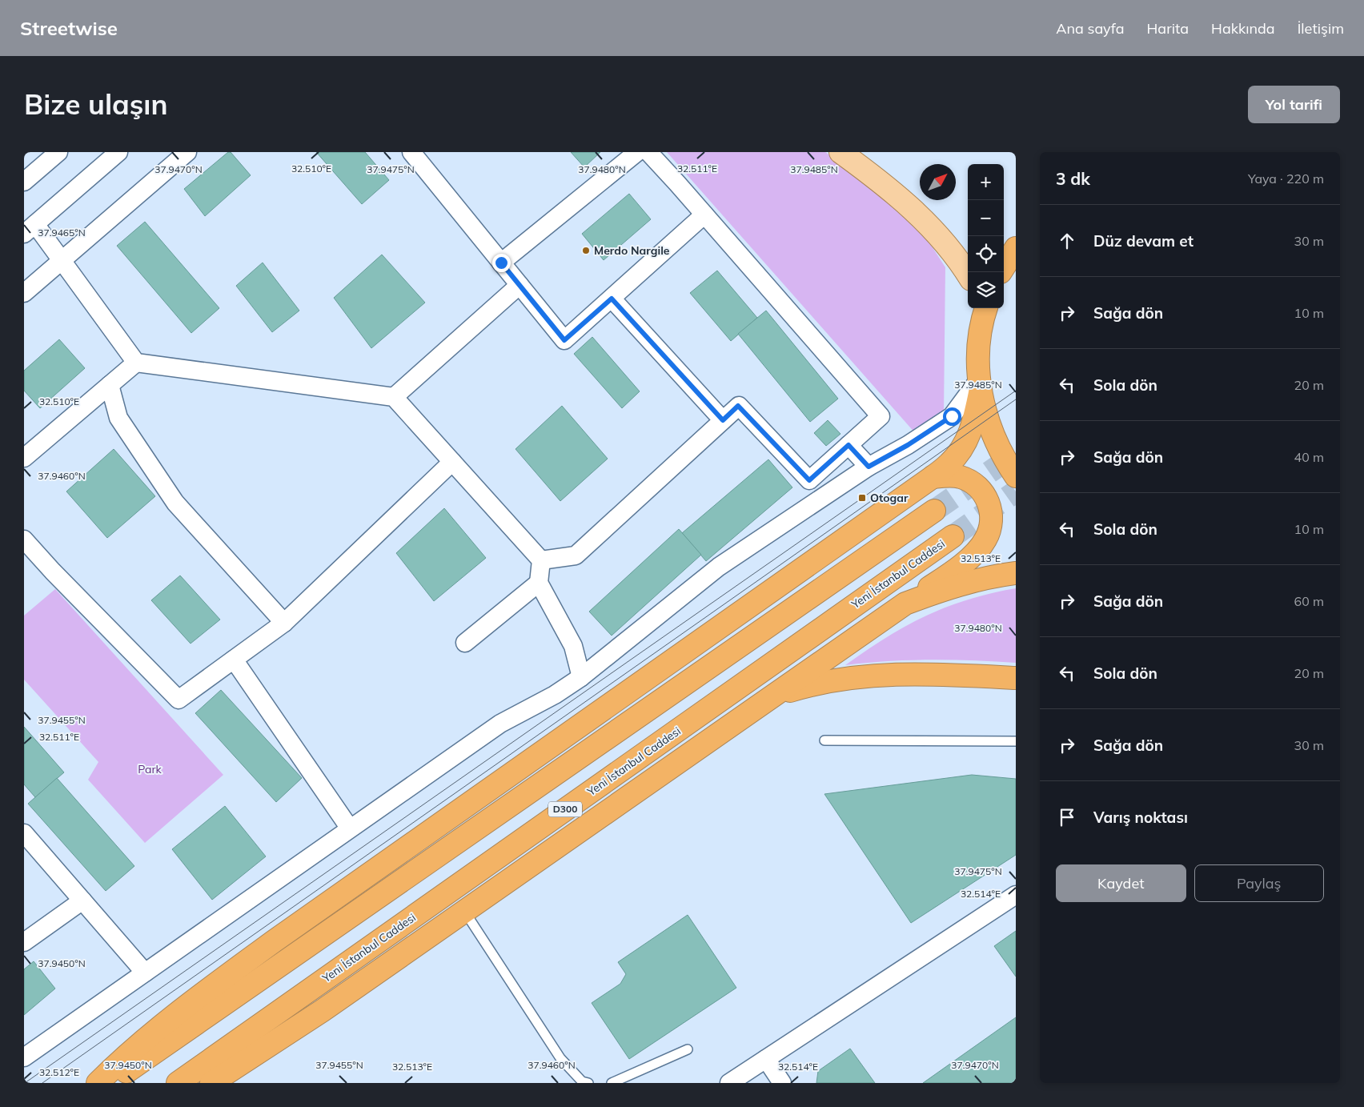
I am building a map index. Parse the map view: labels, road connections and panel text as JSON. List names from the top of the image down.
{
  "streets": {
    "highway": ["Yeni İstanbul Caddesi", "D300"]
  },
  "parks": ["Park"],
  "places": {
    "other": ["Merdo Nargile"],
    "transit": ["Otogar"]
  },
  "north": "top right",
  "page": {
    "header": "Streetwise",
    "nav": [
      "Ana sayfa",
      "Harita",
      "Hakkında",
      "İletişim"
    ],
    "buttons": [
      "Yol tarifi",
      ["Kaydet", "Paylaş"]
    ],
    "title": "Bize ulaşın",
    "heading": ["3 dk", "Yaya · 220 m"],
    "map_buttons": ["+", "−"],
    "list": [
      ["Düz devam et", "30 m"],
      ["Sağa dön", "10 m"],
      ["Sola dön", "20 m"],
      ["Sağa dön", "40 m"],
      ["Sola dön", "10 m"],
      ["Sağa dön", "60 m"],
      ["Sola dön", "20 m"],
      ["Sağa dön", "30 m"],
      "Varış noktası"
    ]
  },
  "coordinates": [
    "32.510°E",
    "32.511°E",
    "37.9470°N",
    "37.9475°N",
    "37.9480°N",
    "37.9485°N",
    "37.9465°N",
    "37.9460°N",
    "32.513°E",
    "37.9455°N",
    "32.514°E",
    "37.9450°N",
    "32.512°E"
  ]
}
